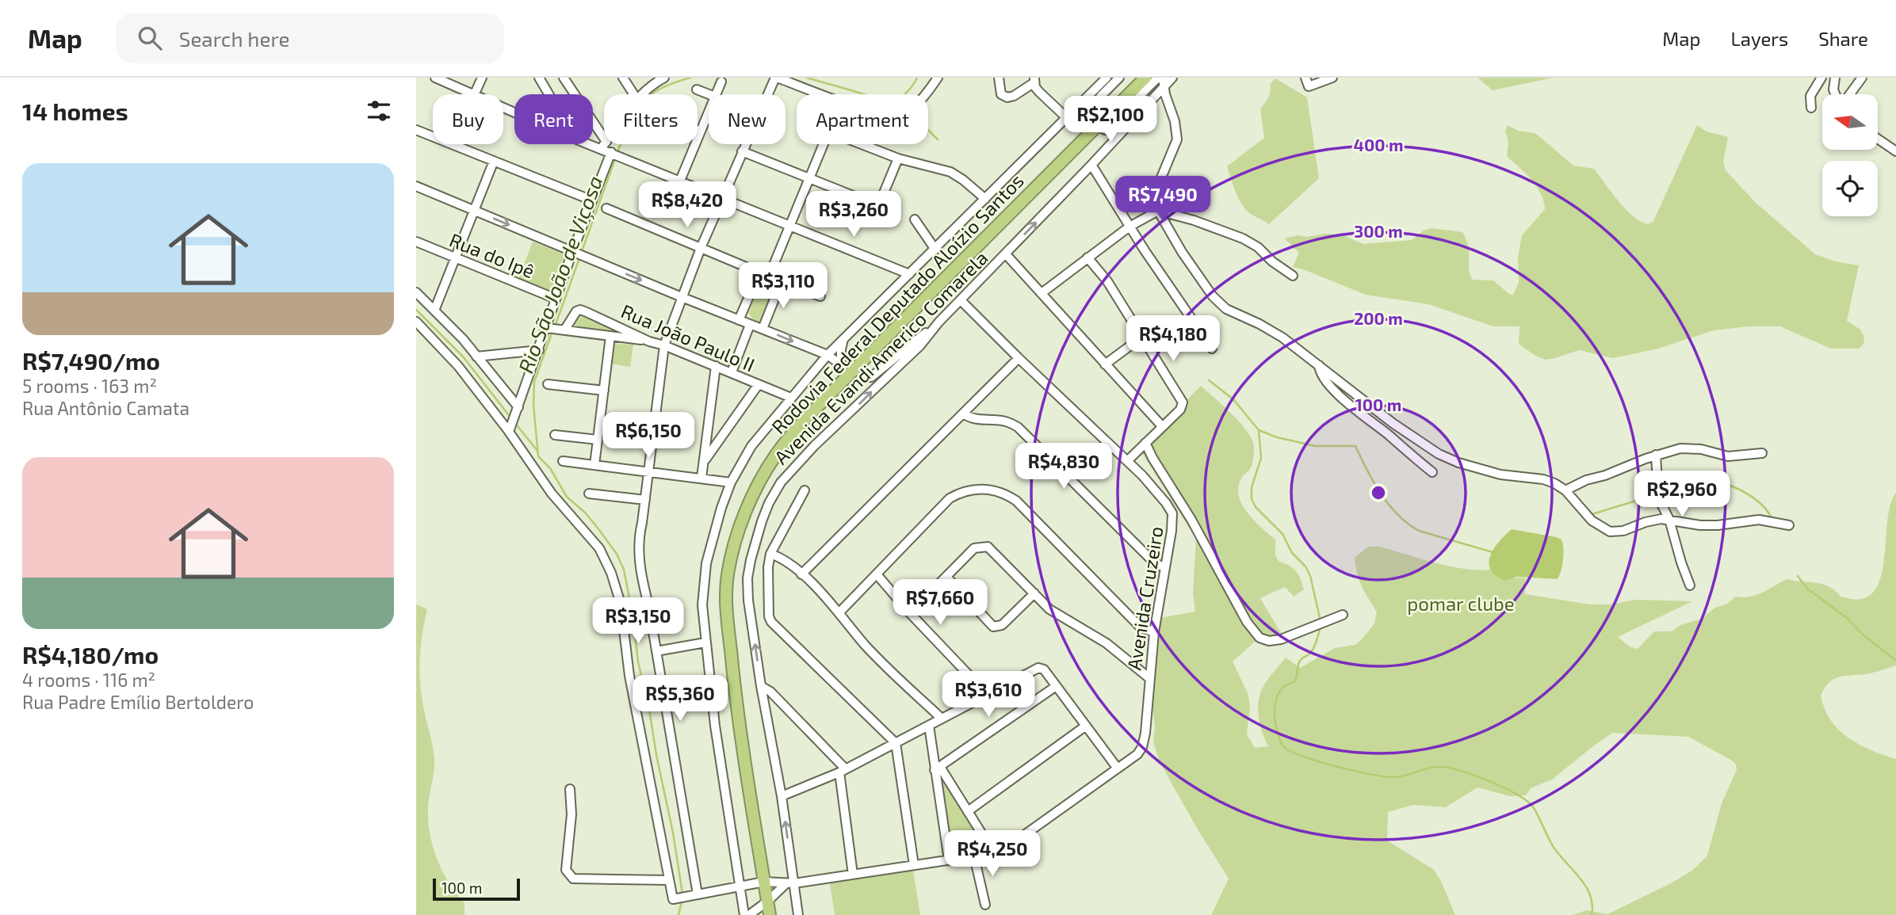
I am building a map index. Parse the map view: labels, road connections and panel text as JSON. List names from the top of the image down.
{
  "streets": {
    "highway": ["Rodovia Federal Deputado Aloízio Santos"],
    "street": [
      "Rua do Ipê",
      "Rua João Paulo II",
      "Avenida Evandi Americo Comarela",
      "Avenida Cruzeiro"
    ]
  },
  "crossings": [
    ["Avenida Evandi Americo Comarela", "Avenida Cruzeiro"]
  ],
  "water": ["Rio São João de Viçosa"],
  "parks": ["pomar clube"],
  "scale_bar": "100 m",
  "north": "left",
  "page": {
    "header": "Map",
    "search": "Search here",
    "nav": ["Map", "Layers", "Share"],
    "heading": "14 homes",
    "chip": [
      "Buy",
      "Rent",
      "Filters",
      "New",
      "Apartment"
    ],
    "price": [
      "R$2,100",
      "R$7,490",
      "R$8,420",
      "R$3,260",
      "R$3,110",
      "R$4,180",
      "R$6,150",
      "R$4,830",
      "R$2,960",
      "R$7,660",
      "R$3,150",
      "R$3,610",
      "R$5,360",
      "R$4,250"
    ],
    "list": [
      {
        "name": "R$7,490/mo",
        "note": "5 rooms · 163 m² · Rua Antônio Camata"
      },
      {
        "name": "R$4,180/mo",
        "note": "4 rooms · 116 m² · Rua Padre Emílio Bertoldero"
      }
    ],
    "scale": "100 m"
  },
  "rings": [
    "400 m",
    "300 m",
    "200 m",
    "100 m"
  ]
}
